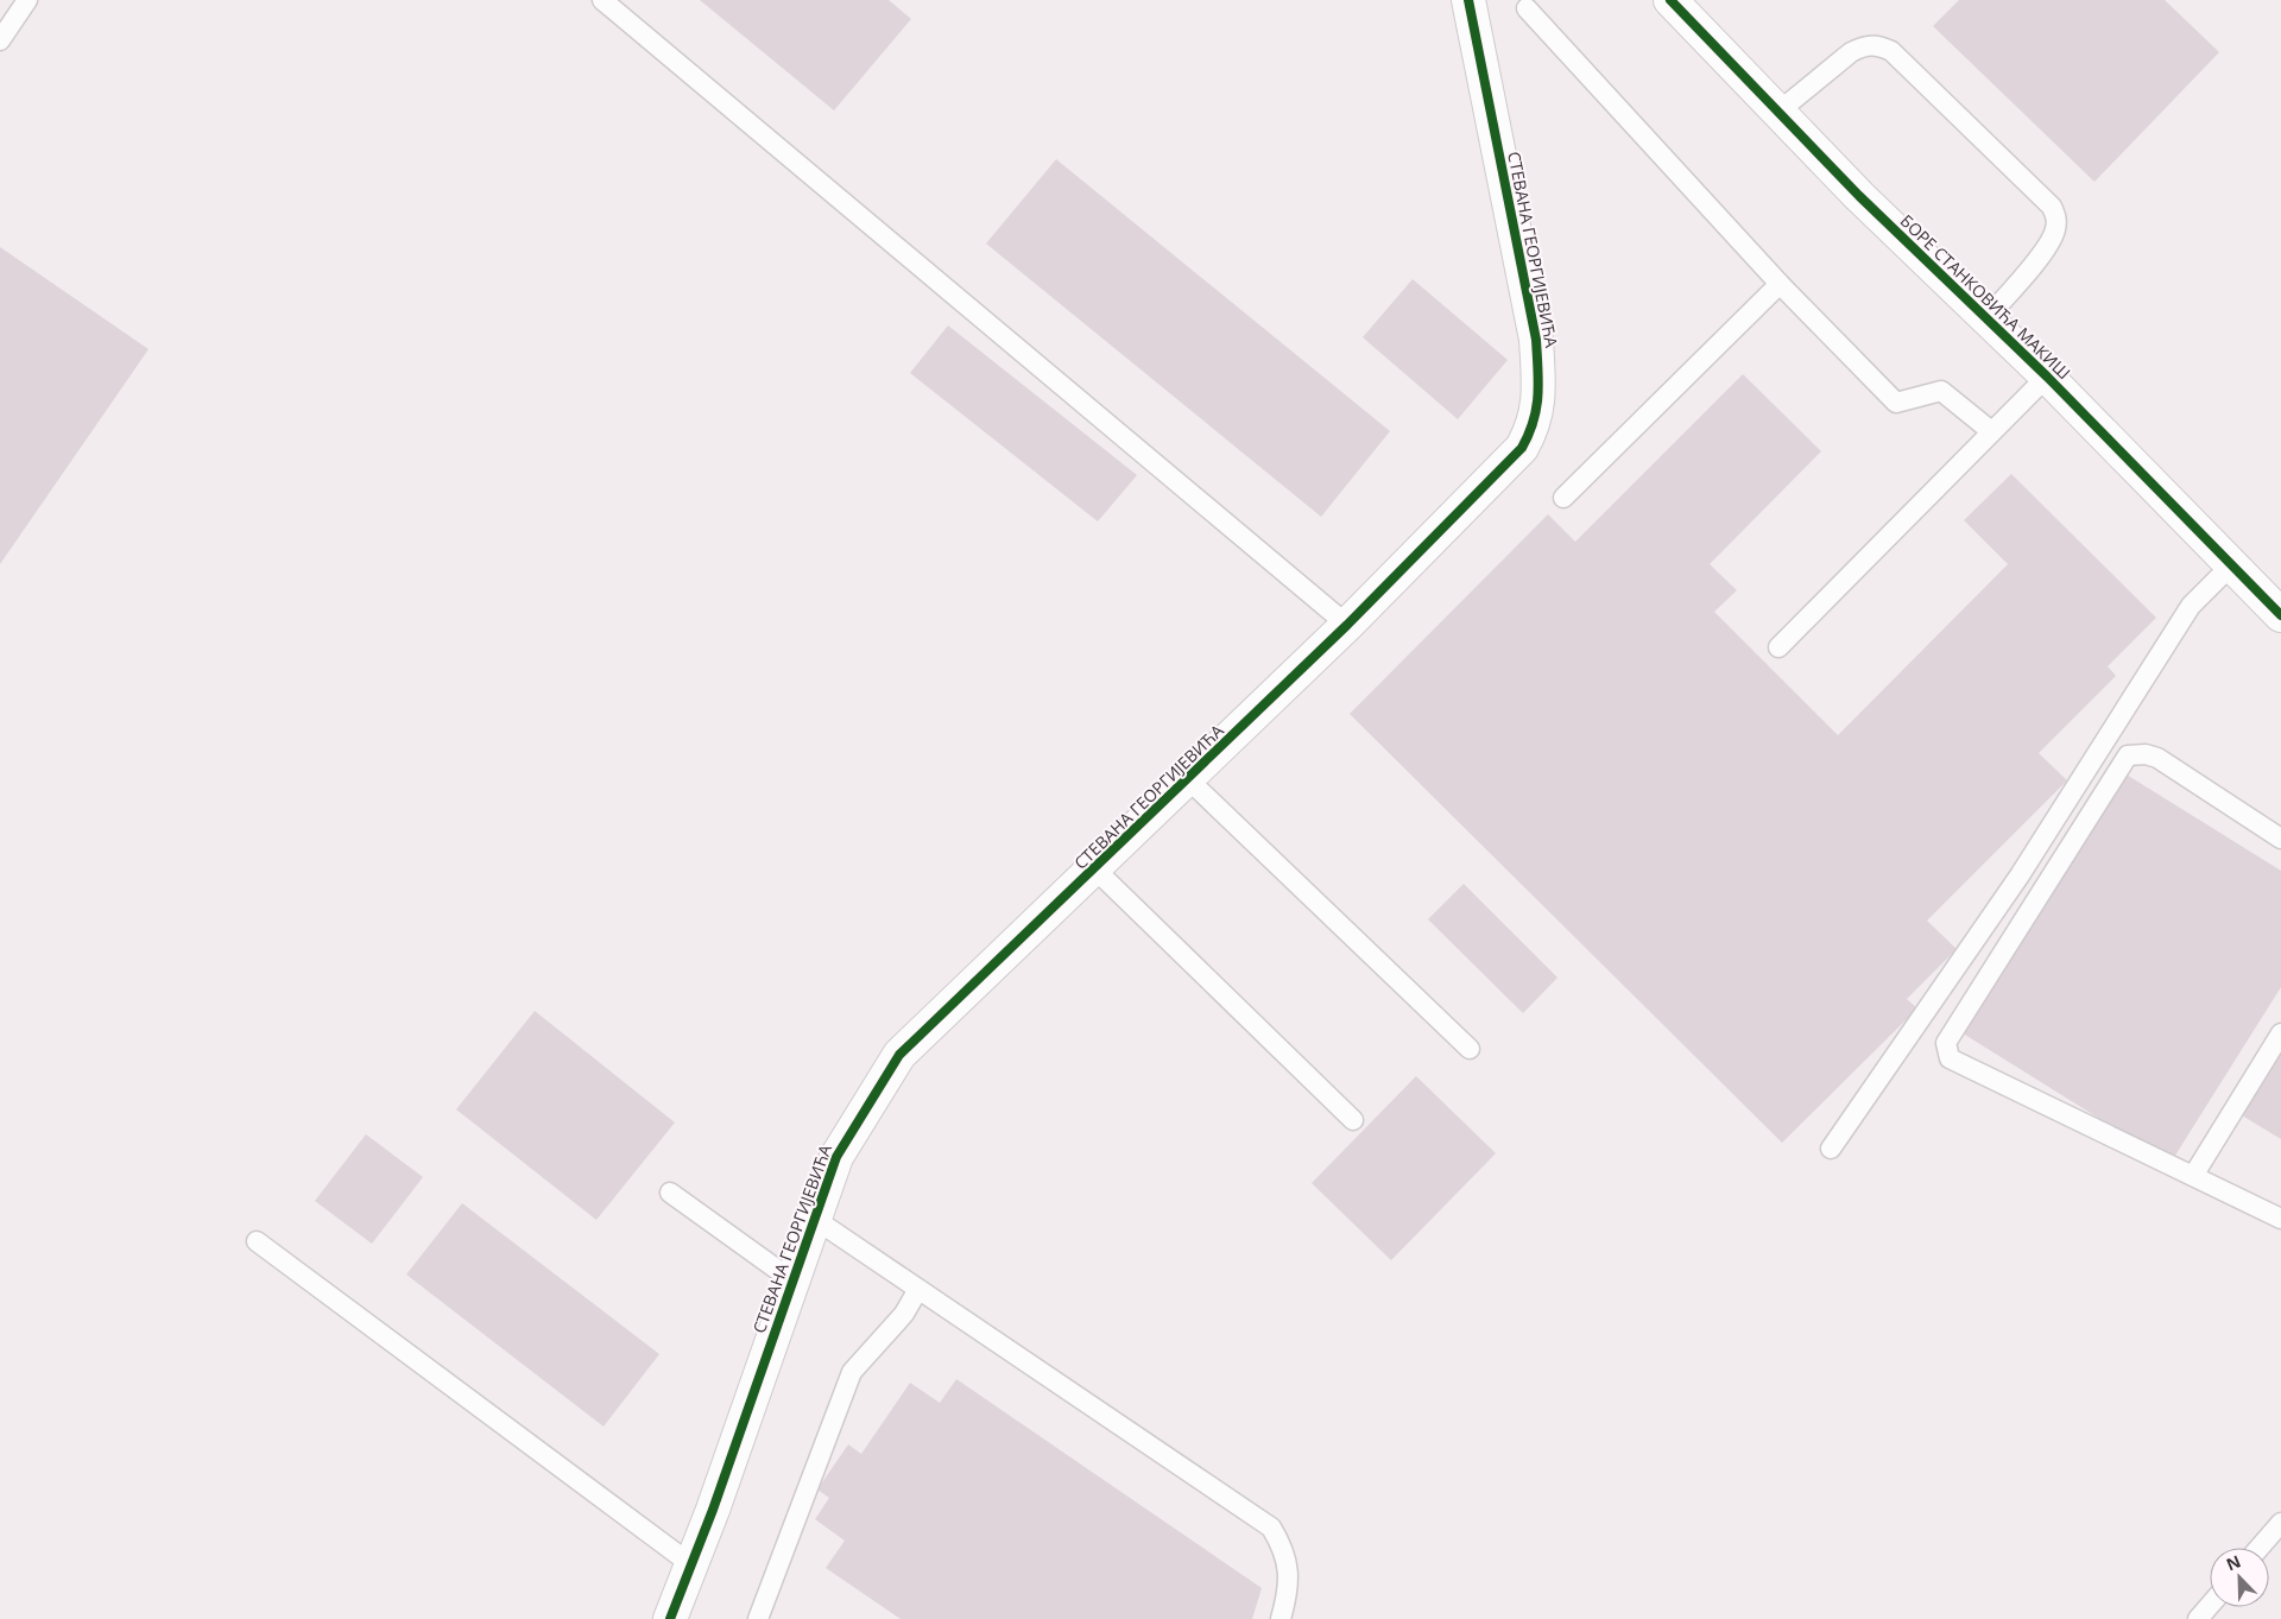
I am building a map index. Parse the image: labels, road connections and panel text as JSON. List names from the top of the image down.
{
  "streets": {
    "street": ["СТЕВАНА ГЕОРГИЈЕВИЋА", "БОРЕ СТАНКОВИЋА МАКИШ"]
  },
  "north": "top left"
}
